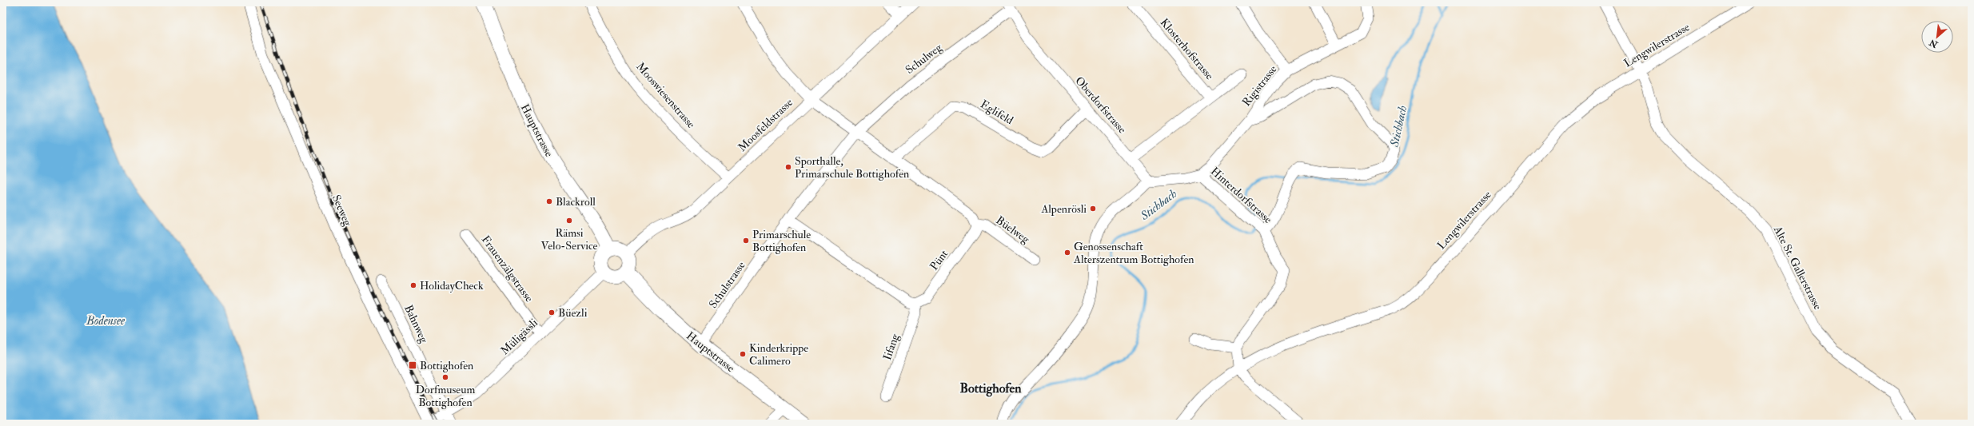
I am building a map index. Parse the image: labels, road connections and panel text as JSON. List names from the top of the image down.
{
  "streets": {
    "main road": ["Hauptstrasse"],
    "street": [
      "Lengwilerstrasse",
      "Klosterhofstrasse",
      "Schulweg",
      "Rigistrasse",
      "Mooswiesenstrasse",
      "Oberdorfstrasse",
      "Eglifeld",
      "Moosfeldstrasse",
      "Hinterdorfstrasse",
      "Seeweg",
      "Büelweg",
      "Pünt",
      "Alte St. Gallerstrasse",
      "Frauenzälgstrasse",
      "Schulstrasse",
      "Bahnweg",
      "Müligässli",
      "Iifang"
    ]
  },
  "crossings": [
    ["Lengwilerstrasse", "Alte St. Gallerstrasse"],
    ["Klosterhofstrasse", "Oberdorfstrasse"],
    ["Schulweg", "Oberdorfstrasse"],
    ["Schulweg", "Schulstrasse"],
    ["Rigistrasse", "Hinterdorfstrasse"],
    ["Mooswiesenstrasse", "Moosfeldstrasse"],
    ["Oberdorfstrasse", "Eglifeld"],
    ["Moosfeldstrasse", "Hauptstrasse"],
    ["Moosfeldstrasse", "Müligässli"],
    ["Hauptstrasse", "Schulstrasse"],
    ["Hauptstrasse", "Müligässli"],
    ["Seeweg", "Müligässli"],
    ["Büelweg", "Pünt"],
    ["Pünt", "Iifang"],
    ["Frauenzälgstrasse", "Müligässli"],
    ["Bahnweg", "Müligässli"]
  ],
  "districts": ["Bottighofen"],
  "water": ["Stichbach", "Bodensee"],
  "places": {
    "other": [
      "Sporthalle, Primarschule Bottighofen",
      "Blackroll",
      "Alpenrösli",
      "Rämsi Velo-Service",
      "Primarschule Bottighofen",
      "Genossenschaft Alterszentrum Bottighofen",
      "HolidayCheck",
      "Büezli",
      "Kinderkrippe Calimero",
      "Dorfmuseum Bottighofen"
    ],
    "transit": ["Bottighofen"]
  },
  "north": "bottom left"
}
